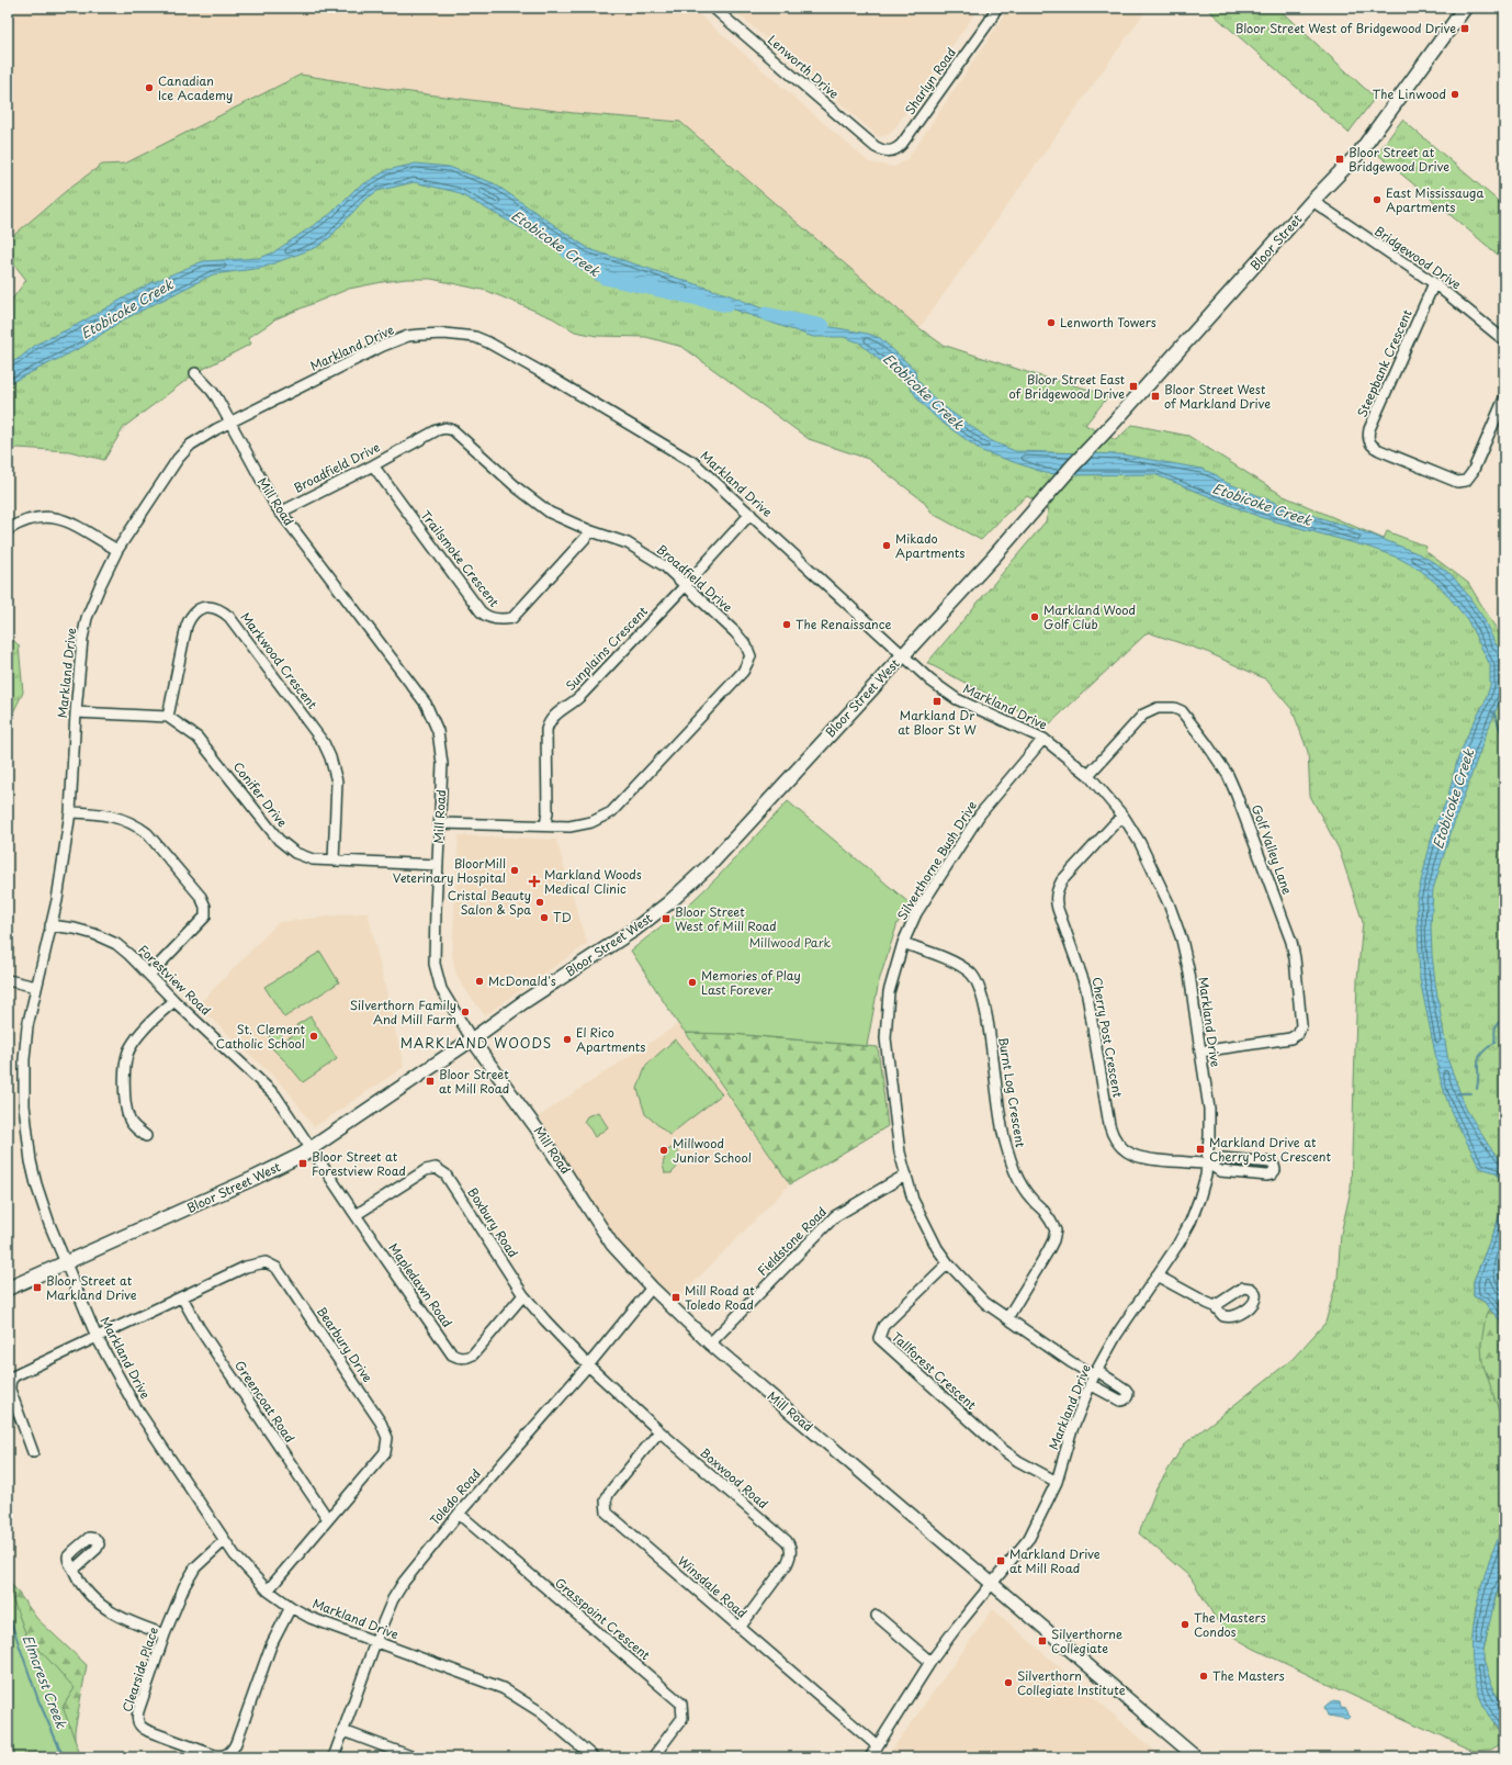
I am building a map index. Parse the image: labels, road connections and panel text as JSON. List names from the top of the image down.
{
  "streets": {
    "main road": ["Bloor Street", "Bloor Street West"],
    "street": [
      "Lenworth Drive",
      "Sharlyn Road",
      "Bridgewood Drive",
      "Markland Drive",
      "Steepbank Crescent",
      "Broadfield Drive",
      "Mill Road",
      "Trailsmoke Crescent",
      "Sunplains Crescent",
      "Markwood Crescent",
      "Conifer Drive",
      "Golf Valley Lane",
      "Silverthorne Bush Drive",
      "Forestview Road",
      "Cherry Post Crescent",
      "Burnt Log Crescent",
      "Boxbury Road",
      "Fieldstone Road",
      "Mapledawn Road",
      "Bearbury Drive",
      "Tallforest Crescent",
      "Greencoat Road",
      "Boxwood Road",
      "Toledo Road",
      "Winsdale Road",
      "Grasspoint Crescent",
      "Clearside Place"
    ]
  },
  "crossings": [
    ["Lenworth Drive", "Sharlyn Road"],
    ["Bloor Street", "Bridgewood Drive"],
    ["Bloor Street", "Bloor Street West"],
    ["Bridgewood Drive", "Steepbank Crescent"],
    ["Markland Drive", "Mill Road"],
    ["Markland Drive", "Sunplains Crescent"],
    ["Markland Drive", "Bloor Street West"],
    ["Markland Drive", "Golf Valley Lane"],
    ["Markland Drive", "Silverthorne Bush Drive"],
    ["Markland Drive", "Forestview Road"],
    ["Markland Drive", "Cherry Post Crescent"],
    ["Markland Drive", "Bearbury Drive"],
    ["Markland Drive", "Tallforest Crescent"],
    ["Markland Drive", "Toledo Road"],
    ["Markland Drive", "Winsdale Road"],
    ["Markland Drive", "Clearside Place"],
    ["Broadfield Drive", "Mill Road"],
    ["Broadfield Drive", "Trailsmoke Crescent"],
    ["Broadfield Drive", "Sunplains Crescent"],
    ["Mill Road", "Bloor Street West"],
    ["Mill Road", "Conifer Drive"],
    ["Mill Road", "Fieldstone Road"],
    ["Mill Road", "Toledo Road"],
    ["Markwood Crescent", "Conifer Drive"],
    ["Bloor Street West", "Forestview Road"],
    ["Bloor Street West", "Mapledawn Road"],
    ["Silverthorne Bush Drive", "Burnt Log Crescent"],
    ["Silverthorne Bush Drive", "Fieldstone Road"],
    ["Silverthorne Bush Drive", "Tallforest Crescent"],
    ["Forestview Road", "Mapledawn Road"],
    ["Boxbury Road", "Mapledawn Road"],
    ["Boxbury Road", "Boxwood Road"],
    ["Boxbury Road", "Toledo Road"],
    ["Bearbury Drive", "Greencoat Road"],
    ["Boxwood Road", "Toledo Road"],
    ["Boxwood Road", "Winsdale Road"],
    ["Toledo Road", "Grasspoint Crescent"]
  ],
  "districts": ["MARKLAND WOODS"],
  "water": ["Etobicoke Creek", "Elmcrest Creek"],
  "parks": ["Millwood Park"],
  "places": {
    "transit": [
      "Bloor Street West of Bridgewood Drive",
      "Bloor Street at Bridgewood Drive",
      "Bloor Street East of Bridgewood Drive",
      "Bloor Street West of Markland Drive",
      "Markland Dr at Bloor St W",
      "Bloor Street West of Mill Road",
      "Bloor Street at Mill Road",
      "Markland Drive at Cherry Post Crescent",
      "Bloor Street at Forestview Road",
      "Bloor Street at Markland Drive",
      "Mill Road at Toledo Road",
      "Markland Drive at Mill Road",
      "Silverthorne Collegiate"
    ],
    "other": [
      "Canadian Ice Academy",
      "The Linwood",
      "East Mississauga Apartments",
      "Lenworth Towers",
      "Mikado Apartments",
      "Markland Wood Golf Club",
      "The Renaissance",
      "BloorMill Veterinary Hospital",
      "Cristal Beauty Salon & Spa",
      "TD",
      "McDonald's",
      "Memories of Play Last Forever",
      "Silverthorn Family And Mill Farm",
      "St. Clement Catholic School",
      "El Rico Apartments",
      "Millwood Junior School",
      "The Masters Condos",
      "The Masters",
      "Silverthorn Collegiate Institute"
    ],
    "health": ["Markland Woods Medical Clinic"]
  }
}
